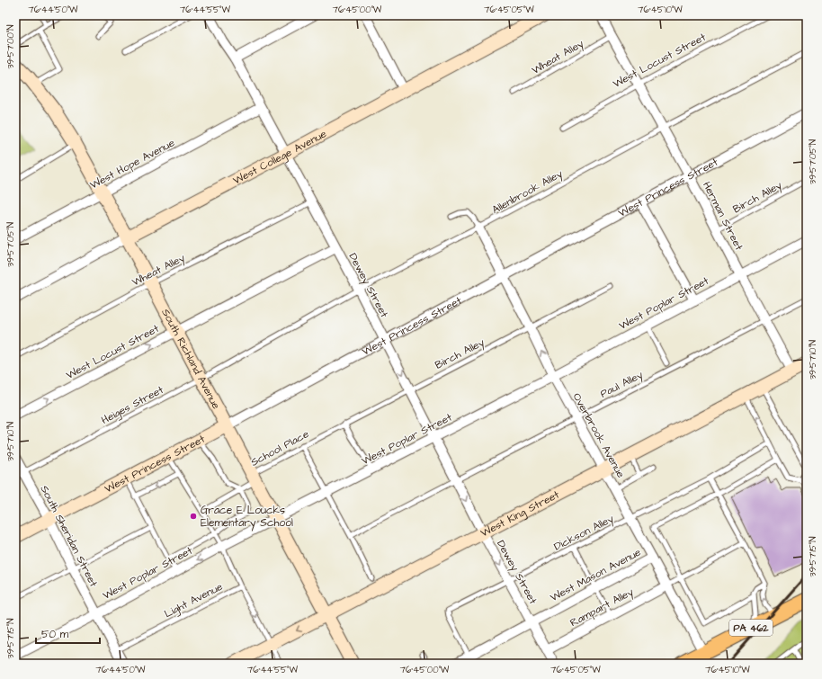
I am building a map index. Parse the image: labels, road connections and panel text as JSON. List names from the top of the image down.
{
  "streets": {
    "main road": ["PA 462"],
    "street": [
      "West Locust Street",
      "West College Avenue",
      "West Hope Avenue",
      "West Princess Street",
      "Herman Street",
      "Dewey Street",
      "West Poplar Street",
      "South Richland Avenue",
      "Overbrook Avenue",
      "West King Street",
      "South Sheridan Street",
      "West Mason Avenue",
      "Rampart Alley"
    ],
    "lane": [
      "Wheat Alley",
      "Allenbrook Alley",
      "Birch Alley",
      "Paul Alley",
      "Heiges Street",
      "School Place",
      "Dickson Alley",
      "Light Avenue"
    ]
  },
  "crossings": [
    ["Wheat Alley", "Herman Street"],
    ["Wheat Alley", "Dewey Street"],
    ["Wheat Alley", "South Richland Avenue"],
    ["West Locust Street", "Herman Street"],
    ["West Locust Street", "Dewey Street"],
    ["West Locust Street", "South Richland Avenue"],
    ["West College Avenue", "Dewey Street"],
    ["West College Avenue", "South Richland Avenue"],
    ["West Hope Avenue", "Dewey Street"],
    ["West Hope Avenue", "South Richland Avenue"],
    ["West Princess Street", "Herman Street"],
    ["West Princess Street", "Dewey Street"],
    ["West Princess Street", "South Richland Avenue"],
    ["West Princess Street", "Overbrook Avenue"],
    ["West Princess Street", "South Sheridan Street"],
    ["Allenbrook Alley", "Herman Street"],
    ["Allenbrook Alley", "Dewey Street"],
    ["Allenbrook Alley", "Heiges Street"],
    ["Allenbrook Alley", "Overbrook Avenue"],
    ["Birch Alley", "Herman Street"],
    ["Birch Alley", "Dewey Street"],
    ["Birch Alley", "Overbrook Avenue"],
    ["Birch Alley", "School Place"],
    ["Herman Street", "West Poplar Street"],
    ["Herman Street", "Paul Alley"],
    ["Herman Street", "West King Street"],
    ["Dewey Street", "West Poplar Street"],
    ["Dewey Street", "Paul Alley"],
    ["Dewey Street", "West King Street"],
    ["Dewey Street", "Dickson Alley"],
    ["Dewey Street", "West Mason Avenue"],
    ["Dewey Street", "Rampart Alley"],
    ["West Poplar Street", "South Richland Avenue"],
    ["West Poplar Street", "Overbrook Avenue"],
    ["West Poplar Street", "South Sheridan Street"],
    ["South Richland Avenue", "Heiges Street"],
    ["South Richland Avenue", "School Place"],
    ["South Richland Avenue", "West King Street"],
    ["Paul Alley", "Overbrook Avenue"],
    ["Heiges Street", "South Sheridan Street"],
    ["Overbrook Avenue", "West King Street"],
    ["Overbrook Avenue", "Dickson Alley"],
    ["Overbrook Avenue", "West Mason Avenue"],
    ["Overbrook Avenue", "Rampart Alley"],
    ["Overbrook Avenue", "PA 462"],
    ["Dickson Alley", "West Mason Avenue"],
    ["South Sheridan Street", "Light Avenue"]
  ],
  "places": ["Grace E Loucks Elementary School"],
  "scale_bar": "50 m",
  "coordinates": [
    "76°44'50\"W",
    "76°44'55\"W",
    "76°45'00\"W",
    "76°45'05\"W",
    "76°45'10\"W",
    "39°57'00\"N",
    "39°57'05\"N",
    "39°57'10\"N",
    "39°57'15\"N"
  ]
}
